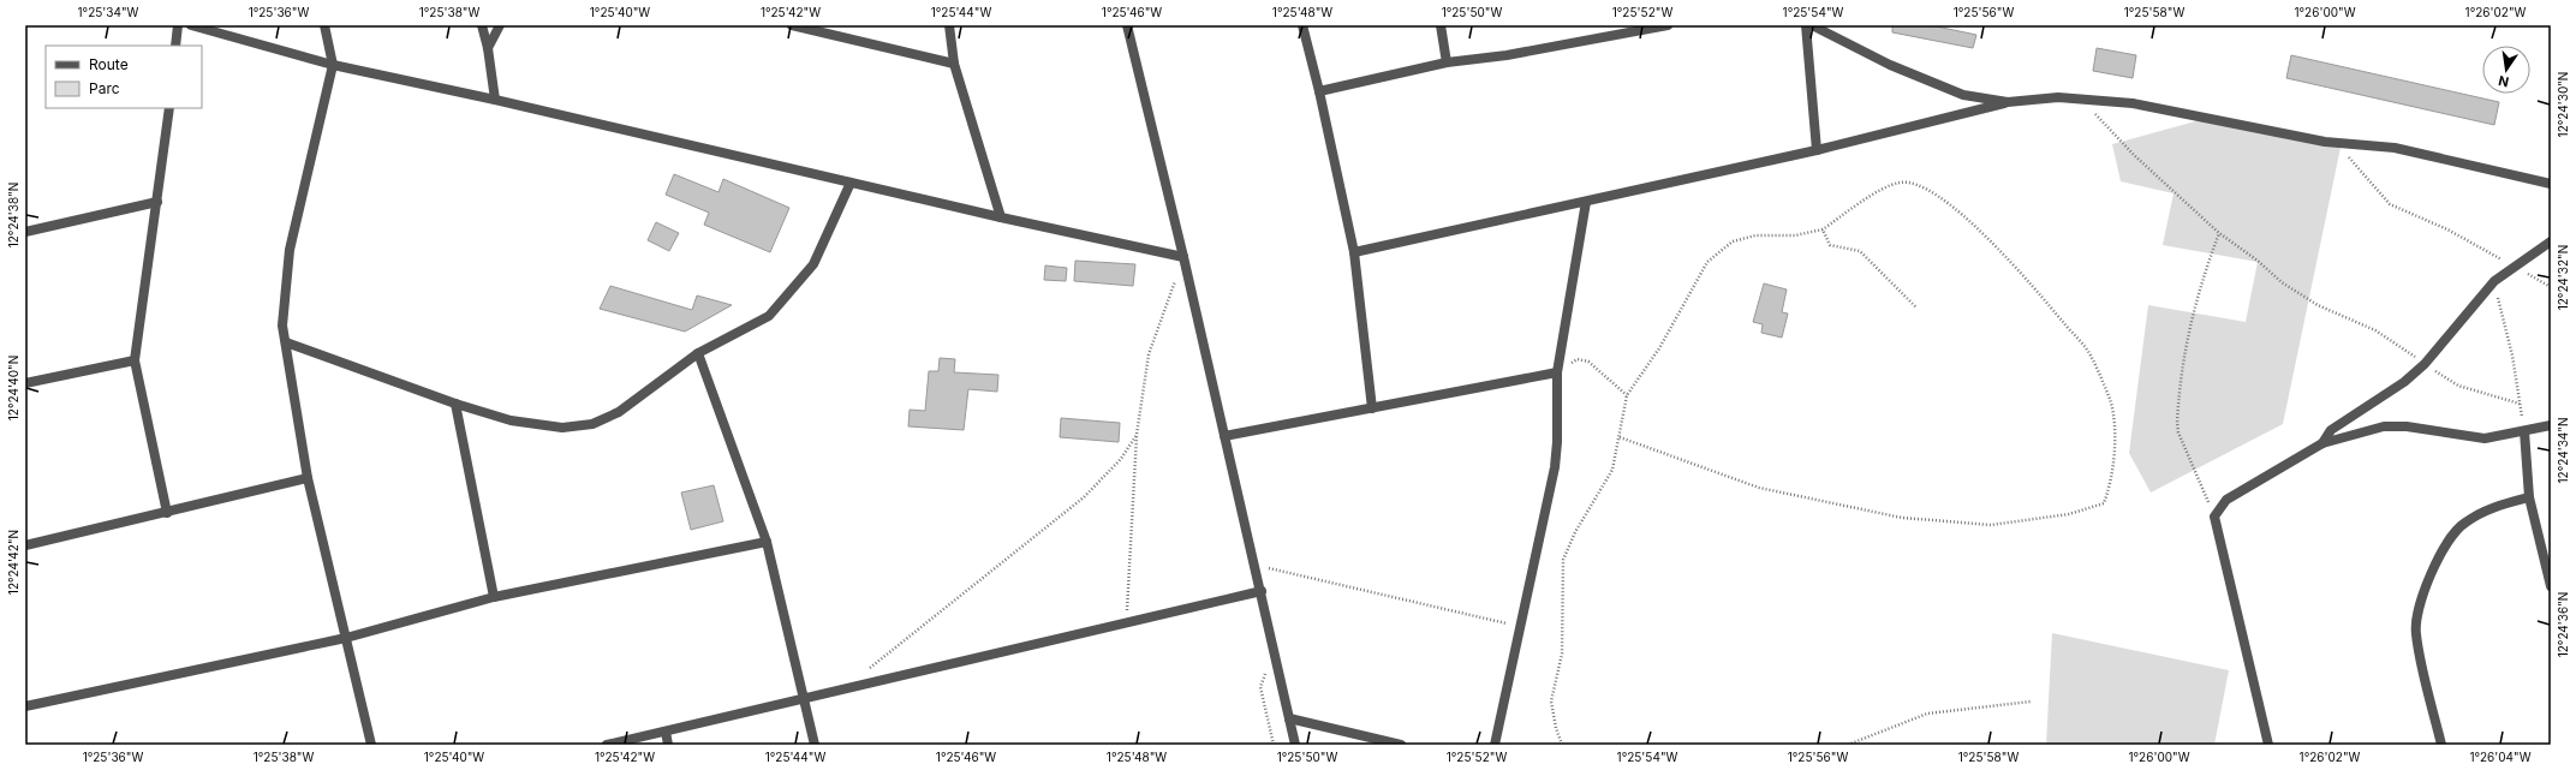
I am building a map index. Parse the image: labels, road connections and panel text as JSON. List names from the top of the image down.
{
  "legend": ["Route", "Parc"],
  "north": "bottom",
  "coordinates": [
    "1°25'34\"W",
    "1°25'36\"W",
    "1°25'38\"W",
    "1°25'40\"W",
    "1°25'42\"W",
    "1°25'44\"W",
    "1°25'46\"W",
    "1°25'48\"W",
    "1°25'50\"W",
    "1°25'52\"W",
    "1°25'54\"W",
    "1°25'56\"W",
    "1°25'58\"W",
    "1°26'00\"W",
    "1°26'02\"W",
    "12°24'30\"N",
    "12°24'38\"N",
    "12°24'32\"N",
    "12°24'40\"N",
    "12°24'34\"N",
    "12°24'42\"N",
    "12°24'36\"N",
    "1°26'04\"W"
  ]
}
